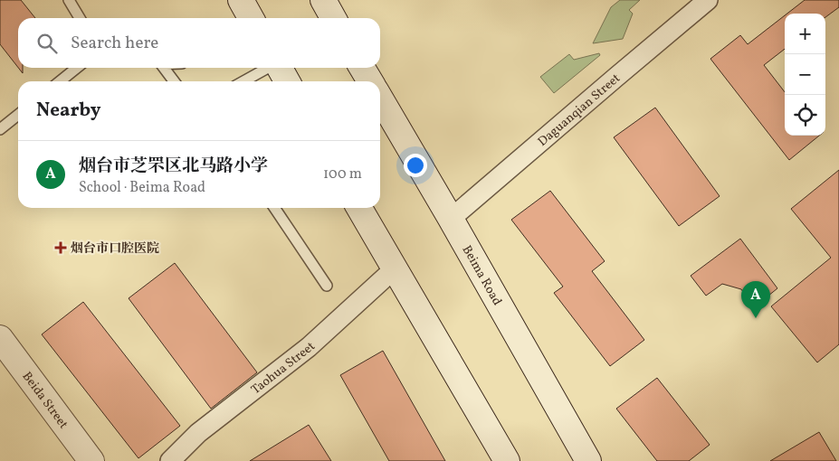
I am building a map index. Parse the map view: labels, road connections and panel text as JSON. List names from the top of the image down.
{
  "streets": {
    "main road": ["Beima Road", "Beida Street"],
    "street": ["Daguanqian Street", "Taohua Street"]
  },
  "crossings": [
    ["Daguanqian Street", "Beima Road"]
  ],
  "places": {
    "health": ["烟台市口腔医院"]
  },
  "page": {
    "map_buttons": ["+", "−"],
    "search": "Search here",
    "heading": "Nearby",
    "list": [
      {
        "mark": "A",
        "name": "烟台市芝罘区北马路小学",
        "note": "School · Beima Road",
        "value": "100 m"
      }
    ],
    "pins": "A"
  }
}
